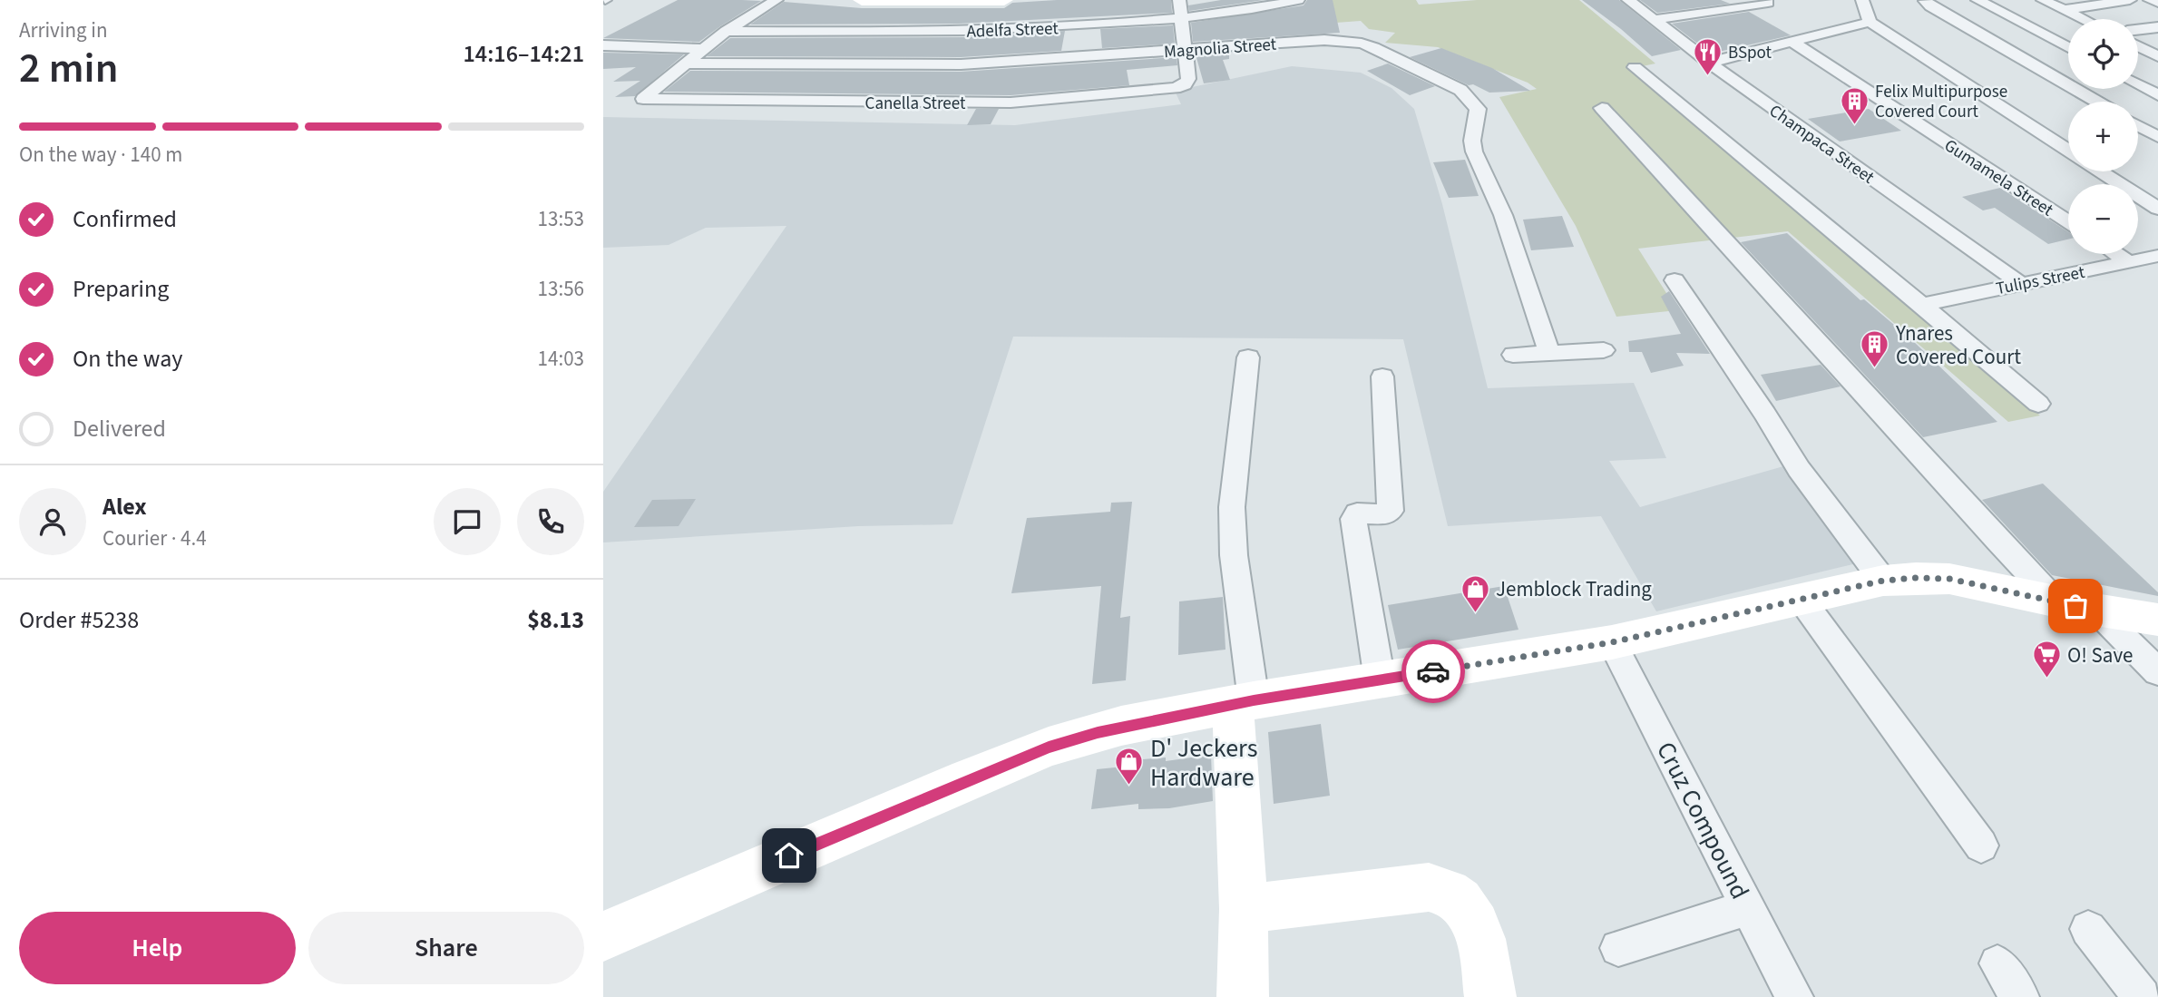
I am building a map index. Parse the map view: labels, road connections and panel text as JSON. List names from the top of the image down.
{
  "streets": {
    "street": [
      "Adelfa Street",
      "Magnolia Street",
      "Canella Street",
      "Champaca Street",
      "Gumamela Street",
      "Tulips Street",
      "Cruz Compound"
    ]
  },
  "crossings": [
    ["Magnolia Street", "Canella Street"],
    ["Champaca Street", "Tulips Street"]
  ],
  "places": {
    "restaurant": ["BSpot"],
    "building": ["Felix Multipurpose Covered Court", "Ynares Covered Court"],
    "shop": ["Jemblock Trading", "D' Jeckers Hardware"],
    "supermarket": ["O! Save"]
  },
  "page": {
    "heading": ["2 min", "Arriving in", "14:16–14:21"],
    "panel": [
      "Alex",
      "Courier · 4.4",
      "Order #5238",
      "$8.13"
    ],
    "map_buttons": ["+", "−"],
    "bar": "On the way · 140 m",
    "list": [
      ["Confirmed", "13:53"],
      ["Preparing", "13:56"],
      ["On the way", "14:03"],
      "Delivered"
    ],
    "buttons": ["Help", "Share"]
  }
}
